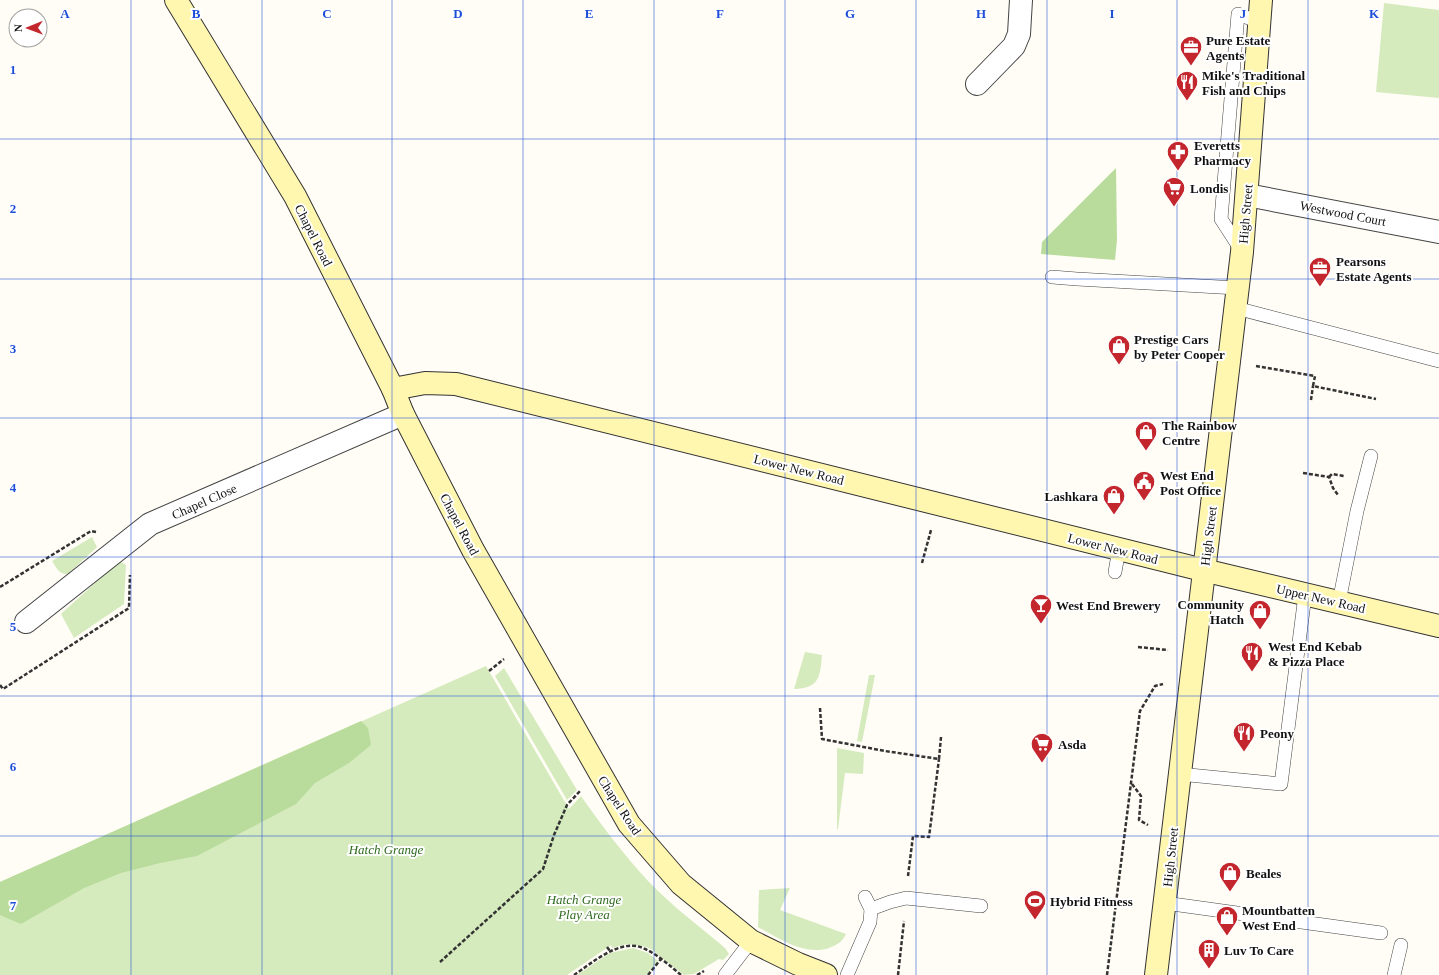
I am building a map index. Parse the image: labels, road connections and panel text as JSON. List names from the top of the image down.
{
  "streets": {
    "street": [
      "Westwood Court",
      "High Street",
      "Chapel Road",
      "Lower New Road",
      "Chapel Close",
      "Upper New Road"
    ]
  },
  "crossings": [
    ["Westwood Court", "High Street"],
    ["High Street", "Lower New Road"],
    ["High Street", "Upper New Road"],
    ["Chapel Road", "Lower New Road"],
    ["Chapel Road", "Chapel Close"],
    ["Lower New Road", "Upper New Road"]
  ],
  "parks": ["Hatch Grange", "Hatch Grange Play Area"],
  "places": {
    "office": ["Pure Estate Agents", "Pearsons Estate Agents"],
    "restaurant": ["Mike's Traditional Fish and Chips", "West End Kebab & Pizza Place", "Peony"],
    "pharmacy": ["Everetts Pharmacy"],
    "supermarket": ["Londis", "Asda"],
    "shop": [
      "Prestige Cars by Peter Cooper",
      "The Rainbow Centre",
      "Lashkara",
      "Community Hatch",
      "Beales",
      "Mountbatten West End"
    ],
    "public building": ["West End Post Office"],
    "bar": ["West End Brewery"],
    "sports": ["Hybrid Fitness"],
    "building": ["Luv To Care"]
  },
  "north": "left",
  "grid": {
    "columns": [
      "A",
      "B",
      "C",
      "D",
      "E",
      "F",
      "G",
      "H",
      "I",
      "J",
      "K"
    ],
    "rows": [
      "1",
      "2",
      "3",
      "4",
      "5",
      "6",
      "7"
    ]
  }
}
